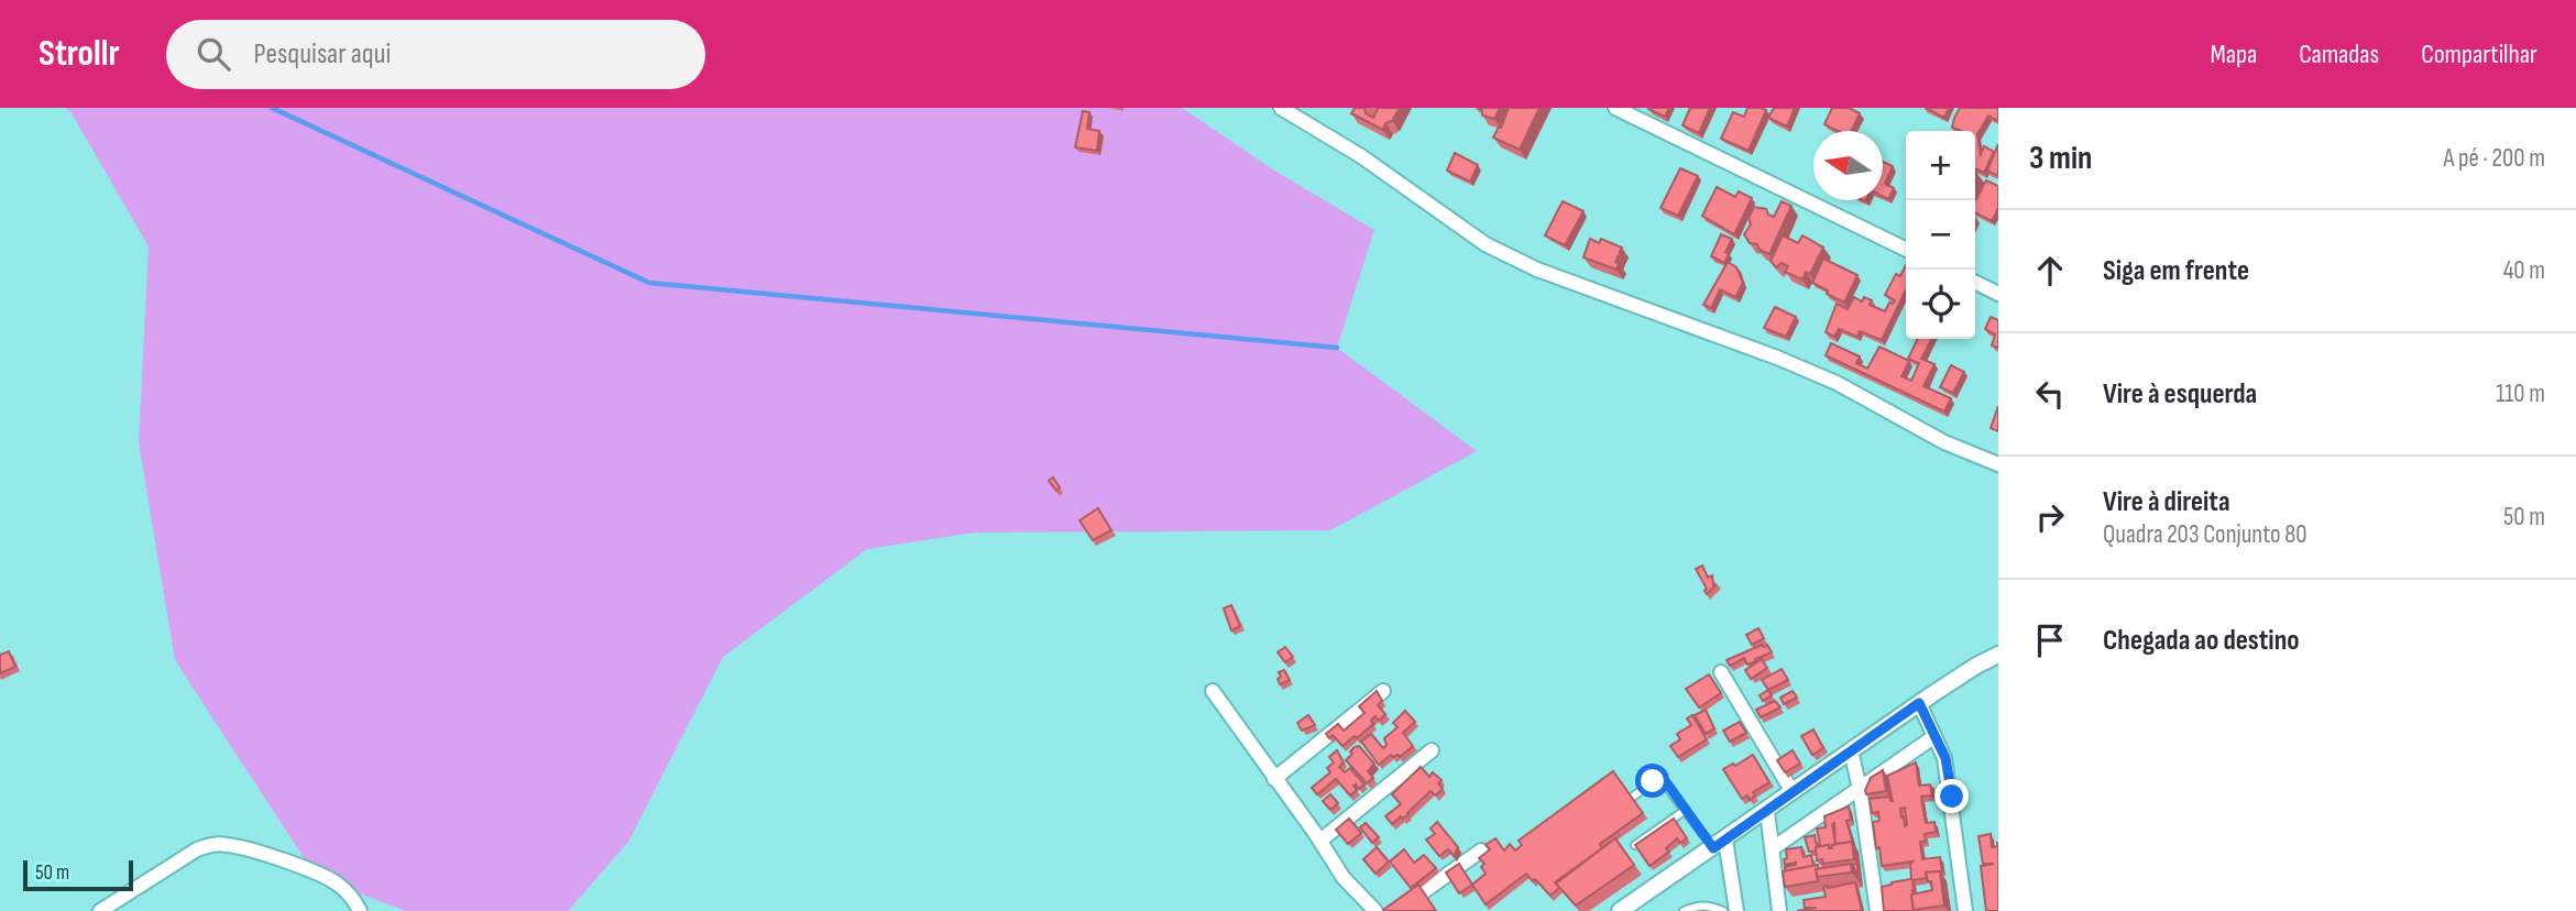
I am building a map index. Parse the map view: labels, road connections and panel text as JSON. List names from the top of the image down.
{
  "scale_bar": "50 m",
  "north": "left",
  "page": {
    "header": "Strollr",
    "search": "Pesquisar aqui",
    "nav": ["Mapa", "Camadas", "Compartilhar"],
    "heading": ["3 min", "A pé · 200 m"],
    "map_buttons": ["+", "−"],
    "list": [
      ["Siga em frente", "40 m"],
      ["Vire à esquerda", "110 m"],
      ["Vire à direita", "Quadra 203 Conjunto 80", "50 m"],
      "Chegada ao destino"
    ],
    "scale": "50 m"
  }
}
